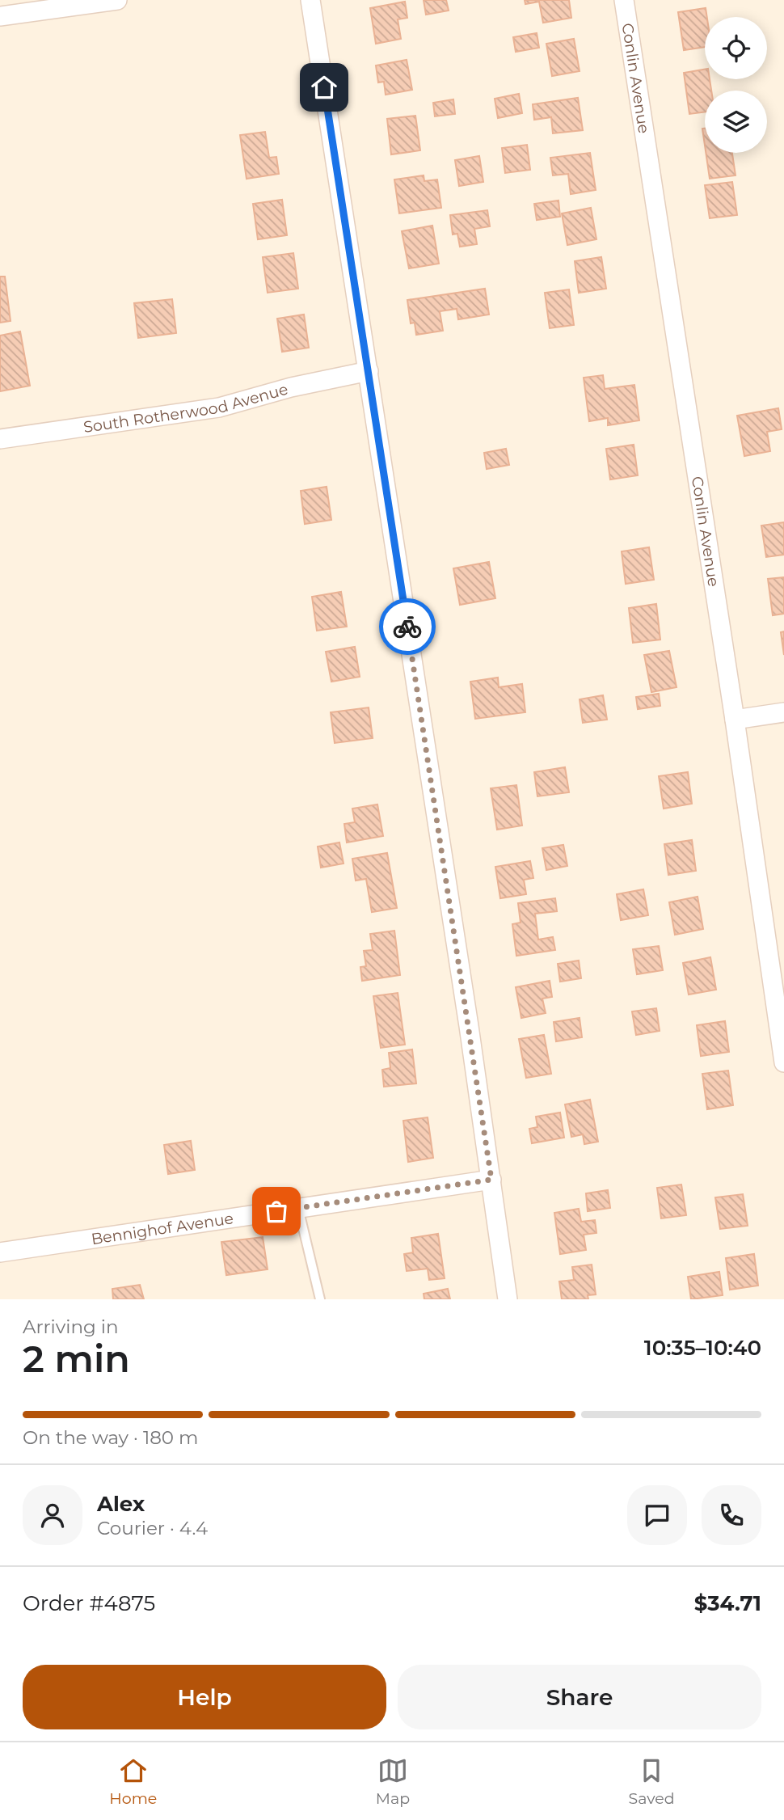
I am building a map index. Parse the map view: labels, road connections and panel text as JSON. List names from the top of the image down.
{
  "streets": {
    "street": ["Conlin Avenue", "South Rotherwood Avenue", "Bennighof Avenue"]
  },
  "page": {
    "heading": ["2 min", "Arriving in", "10:35–10:40"],
    "panel": [
      "Alex",
      "Courier · 4.4",
      "Order #4875",
      "$34.71"
    ],
    "bar": "On the way · 180 m",
    "buttons": ["Help", "Share"],
    "tabs": ["Home", "Map", "Saved"]
  }
}
